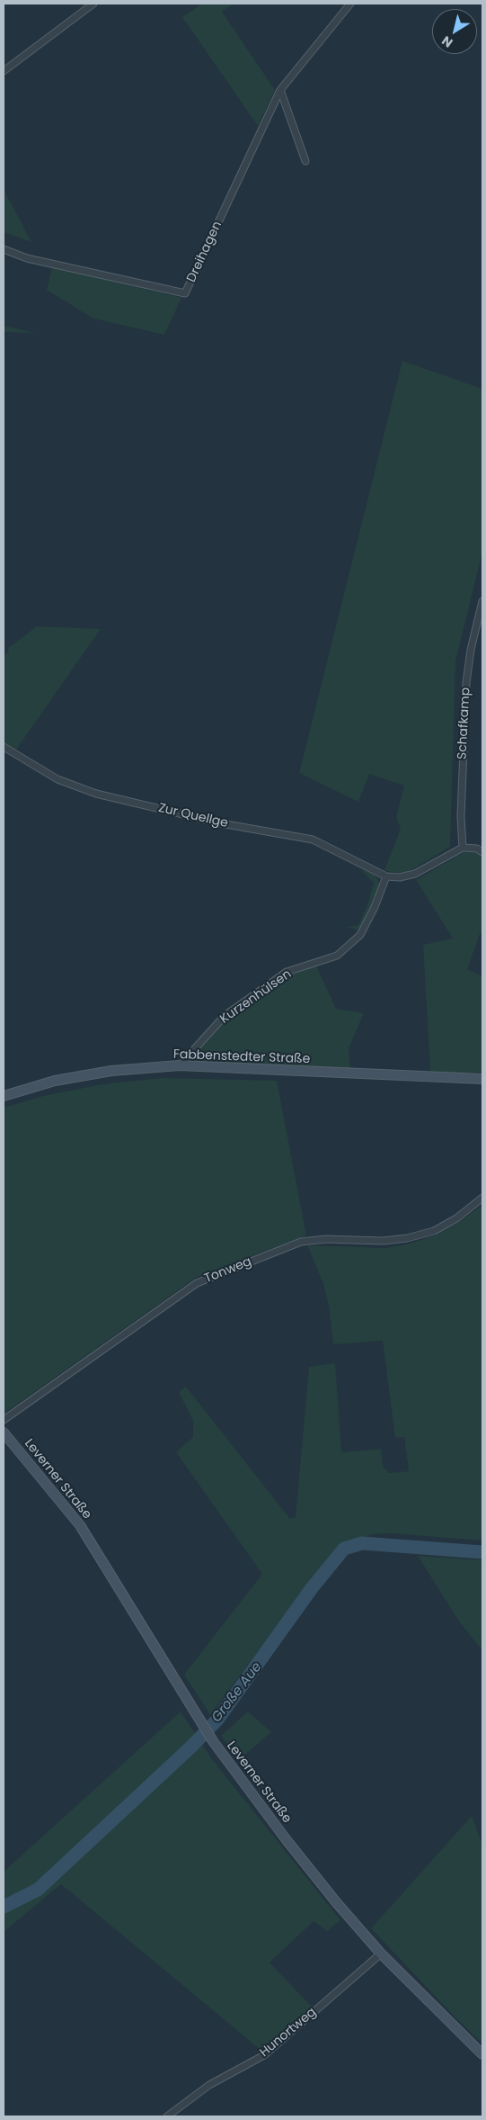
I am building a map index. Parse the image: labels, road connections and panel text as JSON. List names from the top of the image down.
{
  "streets": {
    "street": [
      "Dreihagen",
      "Schafkamp",
      "Zur Quellge",
      "Kurzenhülsen",
      "Fabbenstedter Straße",
      "Tonweg",
      "Leverner Straße",
      "Hunortweg"
    ]
  },
  "crossings": [
    ["Zur Quellge", "Kurzenhülsen"],
    ["Kurzenhülsen", "Fabbenstedter Straße"],
    ["Leverner Straße", "Hunortweg"]
  ],
  "water": ["Große Aue"],
  "north": "bottom left"
}
